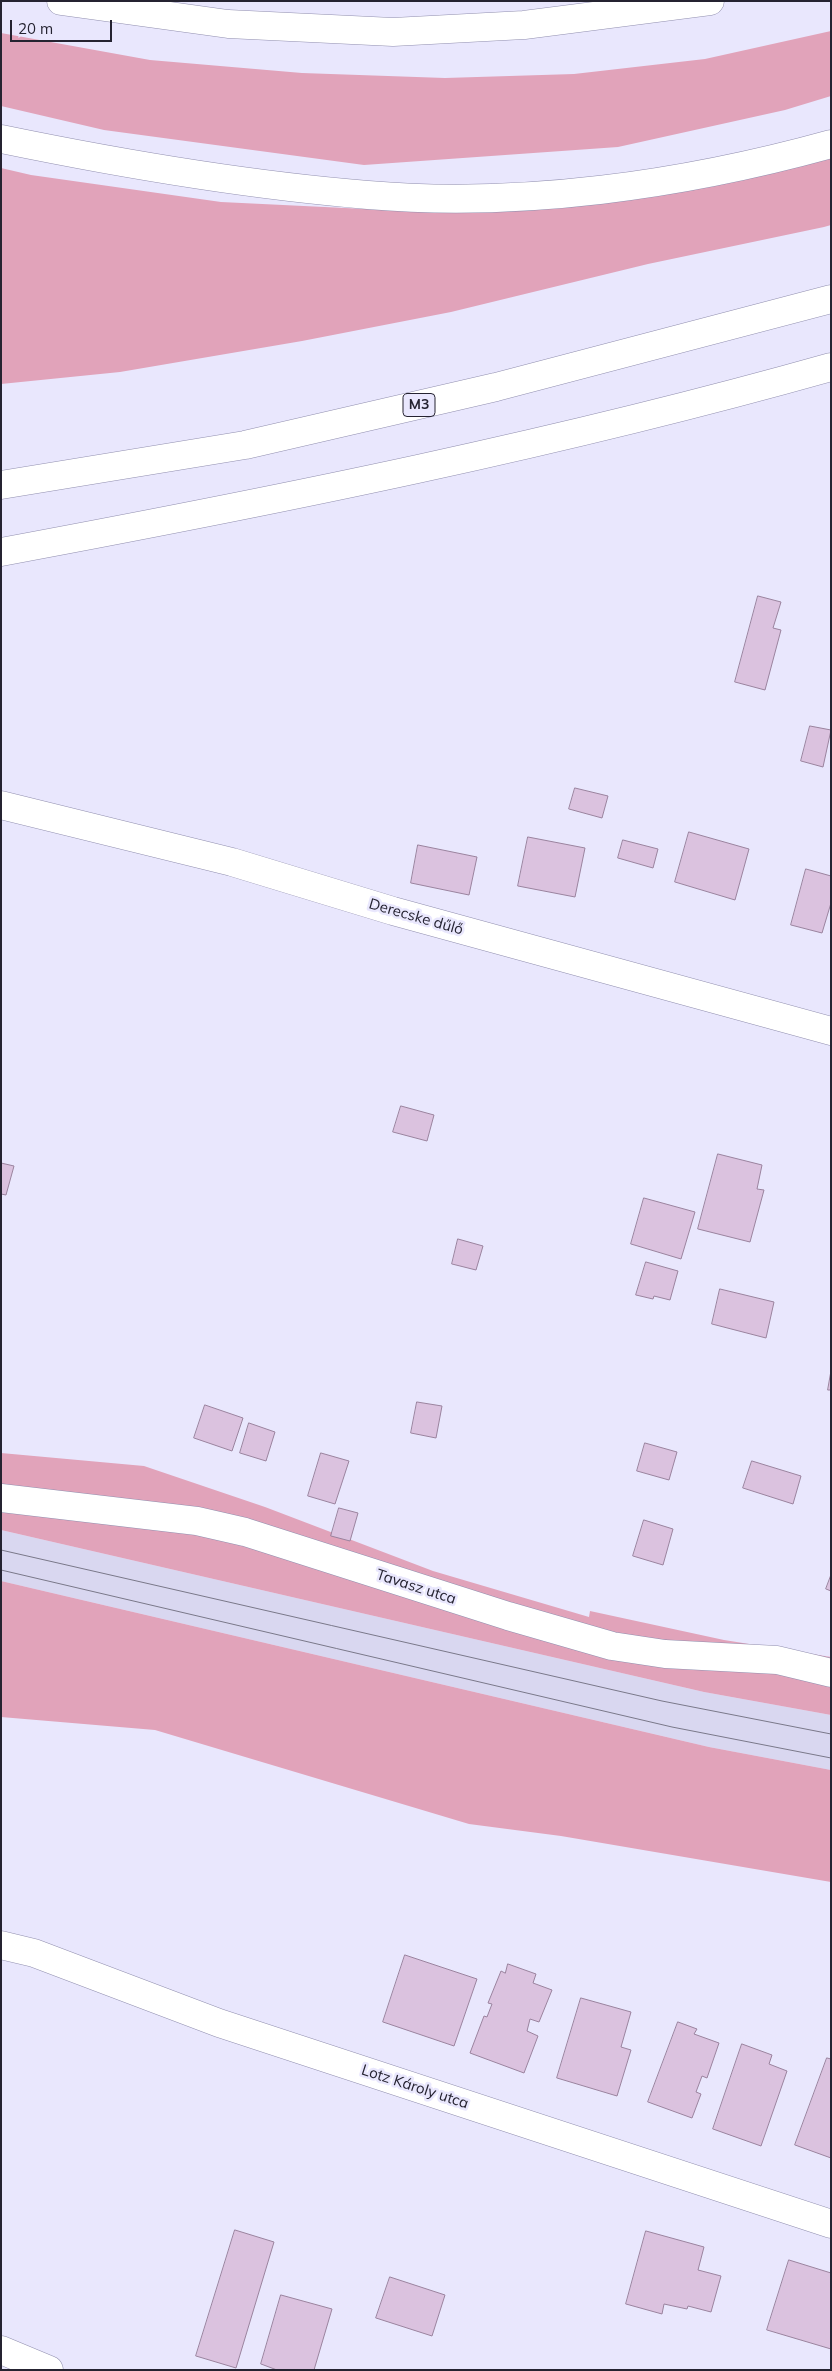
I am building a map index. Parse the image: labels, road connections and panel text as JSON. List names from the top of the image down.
{
  "streets": {
    "main road": [
      "M3",
      "Derecske dűlő",
      "Tavasz utca",
      "Lotz Károly utca"
    ]
  },
  "scale_bar": "20 m"
}
